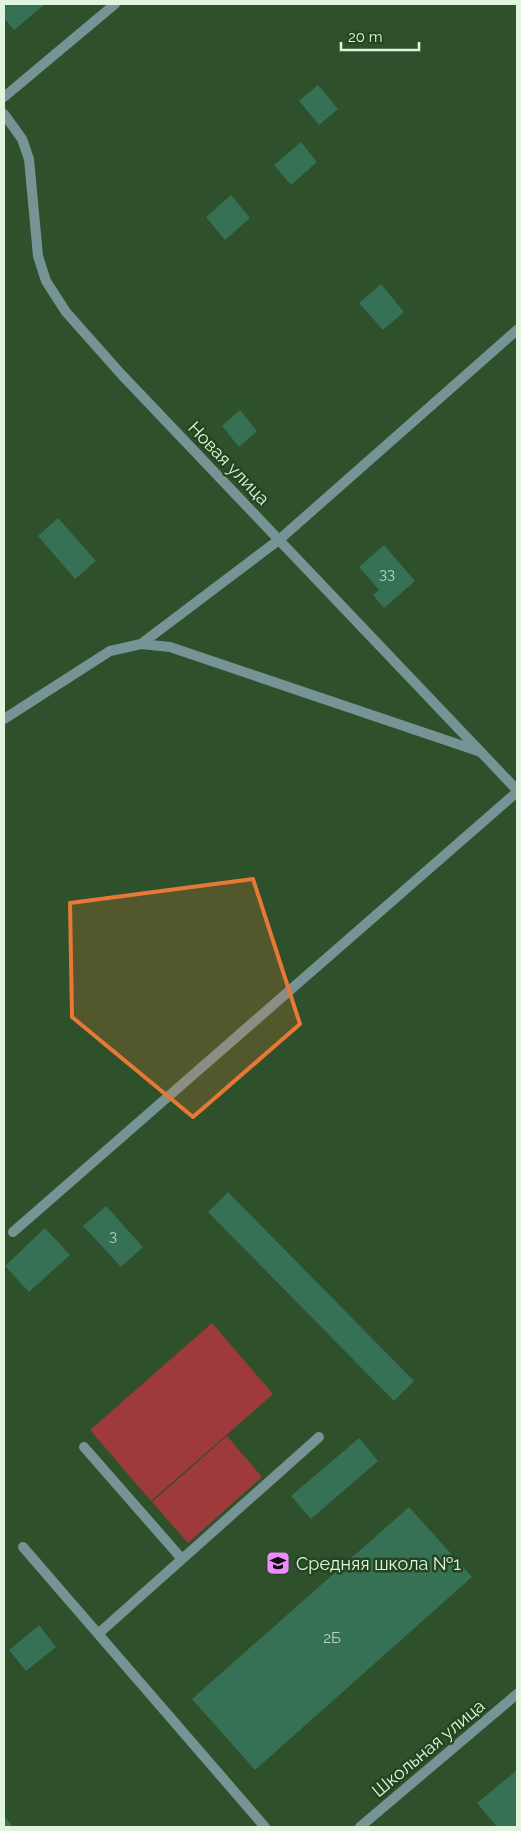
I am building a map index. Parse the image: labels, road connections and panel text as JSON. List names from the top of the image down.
{
  "streets": {
    "street": ["Новая улица", "Школьная улица"]
  },
  "places": {
    "school or university": ["Средняя школа №1"]
  },
  "house_numbers": ["33", "3", "2Б"],
  "scale_bar": "20 m"
}
